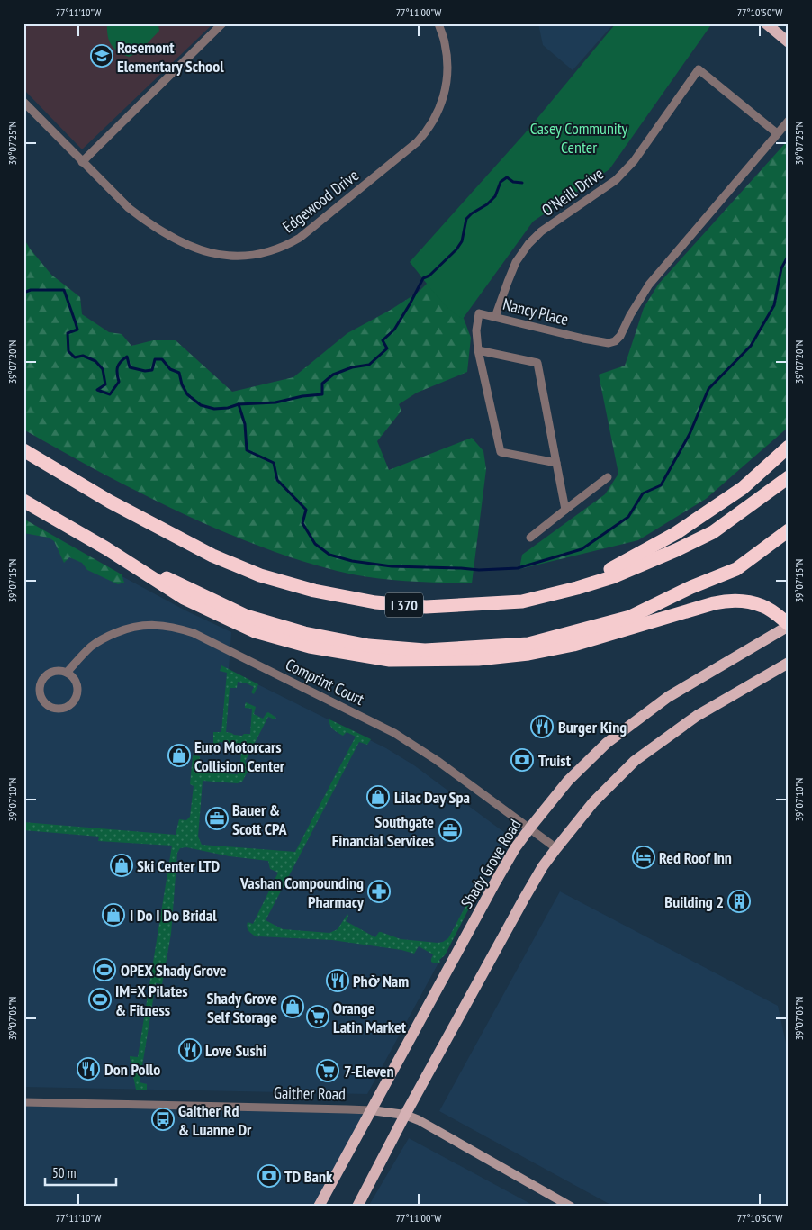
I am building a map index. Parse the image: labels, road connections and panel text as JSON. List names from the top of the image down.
{
  "streets": {
    "highway": ["I 370"],
    "main road": ["Shady Grove Road", "Gaither Road"],
    "street": [
      "O'Neill Drive",
      "Edgewood Drive",
      "Nancy Place",
      "Comprint Court"
    ]
  },
  "crossings": [
    ["O'Neill Drive", "Nancy Place"],
    ["Comprint Court", "Shady Grove Road"],
    ["Shady Grove Road", "Gaither Road"]
  ],
  "parks": ["Casey Community Center"],
  "places": {
    "school or university": ["Rosemont Elementary School"],
    "restaurant": [
      "Burger King",
      "Phở Nam",
      "Love Sushi",
      "Don Pollo"
    ],
    "shop": [
      "Euro Motorcars Collision Center",
      "Lilac Day Spa",
      "Ski Center LTD",
      "I Do I Do Bridal",
      "Shady Grove Self Storage"
    ],
    "bank": ["Truist", "TD Bank"],
    "office": ["Bauer & Scott CPA", "Southgate Financial Services"],
    "hotel": ["Red Roof Inn"],
    "pharmacy": ["Vashan Compounding Pharmacy"],
    "building": ["Building 2"],
    "sports": ["OPEX Shady Grove", "IM=X Pilates & Fitness"],
    "supermarket": ["Orange Latin Market", "7-Eleven"],
    "bus stop": ["Gaither Rd & Luanne Dr"]
  },
  "scale_bar": "50 m",
  "coordinates": [
    "77°11'10\"W",
    "77°11'00\"W",
    "77°10'50\"W",
    "39°07'25\"N",
    "39°07'20\"N",
    "39°07'15\"N",
    "39°07'10\"N",
    "39°07'05\"N"
  ]
}
